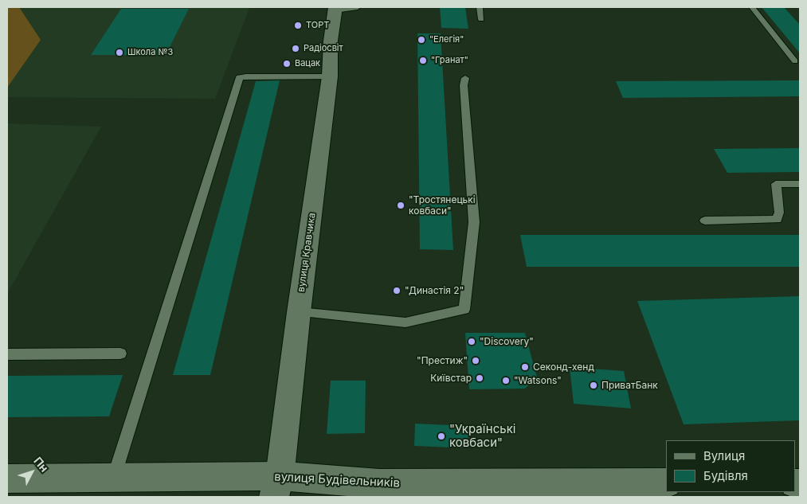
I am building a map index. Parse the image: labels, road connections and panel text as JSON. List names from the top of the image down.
{
  "streets": {
    "street": ["вулиця Кравчика", "вулиця Будівельників"]
  },
  "crossings": [
    ["вулиця Кравчика", "вулиця Будівельників"]
  ],
  "places": [
    "ТОРТ",
    "\"Елегія\"",
    "Радіосвіт",
    "Школа №3",
    "\"Гранат\"",
    "Вацак",
    "\"Тростянецькі ковбаси\"",
    "\"Династія 2\"",
    "\"Discovery\"",
    "\"Престиж\"",
    "Секонд-хенд",
    "Київстар",
    "\"Watsons\"",
    "ПриватБанк",
    "\"Українські ковбаси\""
  ],
  "legend": ["Вулиця", "Будівля"],
  "north": "top right"
}
